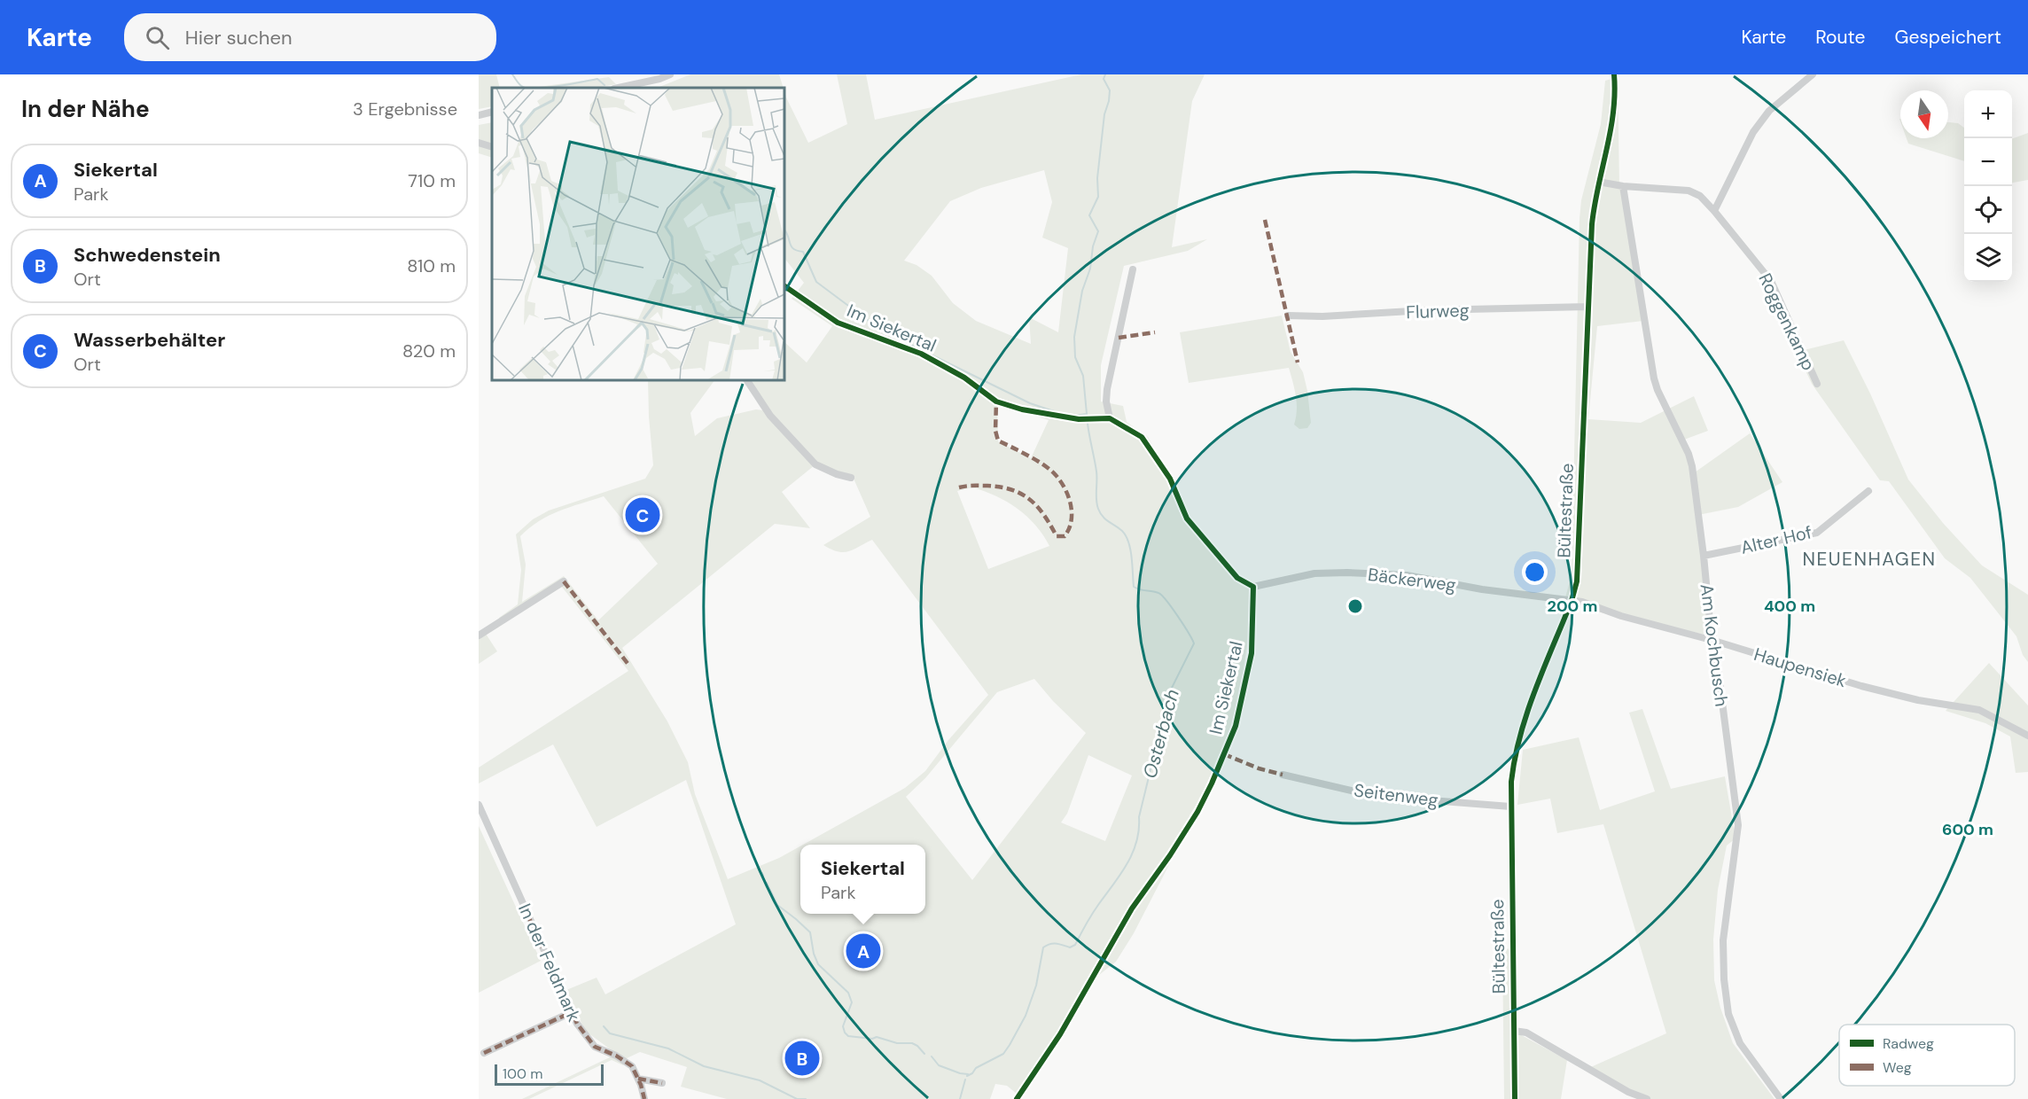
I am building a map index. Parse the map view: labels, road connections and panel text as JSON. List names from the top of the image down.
{
  "streets": {
    "street": [
      "Flurweg",
      "Roggenkamp",
      "Im Siekertal",
      "Bültestraße",
      "Alter Hof",
      "Bäckerweg",
      "Am Kochbusch",
      "Haupensiek",
      "Seitenweg",
      "In der Feldmark"
    ]
  },
  "crossings": [
    ["Flurweg", "Bültestraße"],
    ["Roggenkamp", "Bültestraße"],
    ["Roggenkamp", "Am Kochbusch"],
    ["Im Siekertal", "Bäckerweg"],
    ["Bültestraße", "Bäckerweg"],
    ["Bültestraße", "Haupensiek"],
    ["Bültestraße", "Seitenweg"],
    ["Alter Hof", "Am Kochbusch"],
    ["Bäckerweg", "Haupensiek"],
    ["Am Kochbusch", "Haupensiek"]
  ],
  "districts": ["NEUENHAGEN"],
  "water": ["Osterbach"],
  "legend": ["Radweg", "Weg"],
  "scale_bar": "100 m",
  "north": "bottom",
  "page": {
    "header": "Karte",
    "search": "Hier suchen",
    "nav": ["Karte", "Route", "Gespeichert"],
    "heading": ["In der Nähe", "3 Ergebnisse"],
    "map_buttons": ["+", "−"],
    "list": [
      {
        "mark": "A",
        "name": "Siekertal",
        "note": "Park",
        "value": "710 m"
      },
      {
        "mark": "B",
        "name": "Schwedenstein",
        "note": "Ort",
        "value": "810 m"
      },
      {
        "mark": "C",
        "name": "Wasserbehälter",
        "note": "Ort",
        "value": "820 m"
      }
    ],
    "pins": ["C", "A", "B"],
    "popup": ["Siekertal", "Park"],
    "scale": "100 m"
  },
  "rings": ["200 m", "400 m", "600 m"]
}
